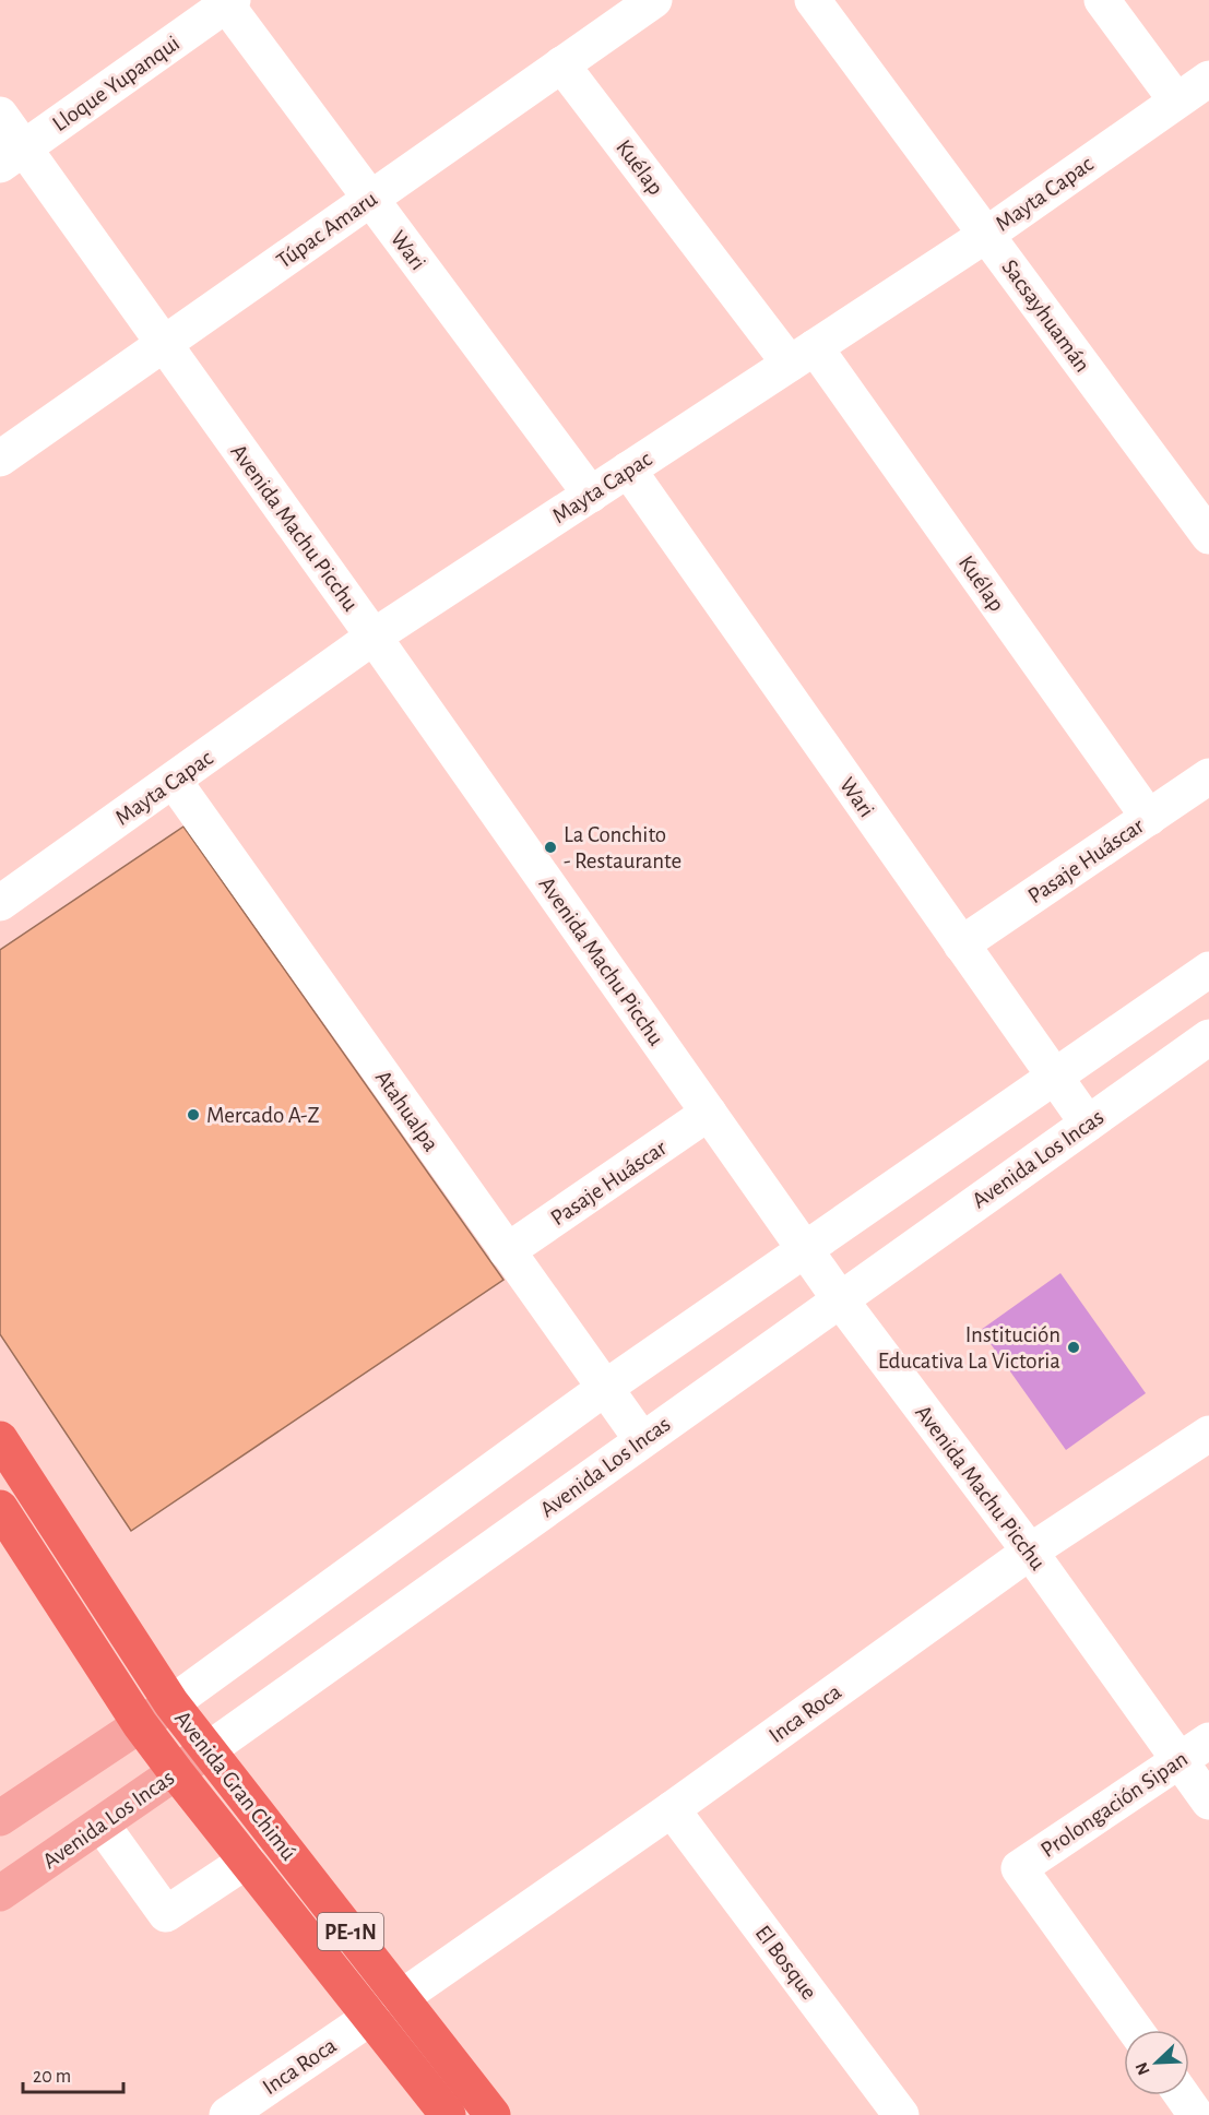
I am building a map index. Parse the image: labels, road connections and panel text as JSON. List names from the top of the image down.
{
  "streets": {
    "highway": ["Avenida Gran Chimú", "PE-1N"],
    "main road": ["Avenida Los Incas"],
    "street": [
      "Lloque Yupanqui",
      "Kuélap",
      "Mayta Capac",
      "Túpac Amaru",
      "Wari",
      "Sacsayhuamán",
      "Avenida Machu Picchu",
      "Pasaje Huáscar",
      "Atahualpa",
      "Inca Roca",
      "Prolongación Sipan",
      "El Bosque"
    ]
  },
  "crossings": [
    ["Lloque Yupanqui", "Wari"],
    ["Lloque Yupanqui", "Avenida Machu Picchu"],
    ["Kuélap", "Mayta Capac"],
    ["Kuélap", "Túpac Amaru"],
    ["Kuélap", "Pasaje Huáscar"],
    ["Mayta Capac", "Wari"],
    ["Mayta Capac", "Sacsayhuamán"],
    ["Mayta Capac", "Avenida Machu Picchu"],
    ["Mayta Capac", "Atahualpa"],
    ["Túpac Amaru", "Wari"],
    ["Túpac Amaru", "Avenida Machu Picchu"],
    ["Wari", "Pasaje Huáscar"],
    ["Wari", "Avenida Los Incas"],
    ["Avenida Machu Picchu", "Pasaje Huáscar"],
    ["Avenida Machu Picchu", "Avenida Los Incas"],
    ["Avenida Machu Picchu", "Inca Roca"],
    ["Avenida Machu Picchu", "Prolongación Sipan"],
    ["Pasaje Huáscar", "Atahualpa"],
    ["Atahualpa", "Avenida Los Incas"],
    ["Avenida Los Incas", "Avenida Gran Chimú"],
    ["Inca Roca", "Avenida Gran Chimú"],
    ["Inca Roca", "El Bosque"]
  ],
  "places": ["La Conchito - Restaurante", "Mercado A-Z", "Institución Educativa La Victoria"],
  "scale_bar": "20 m",
  "north": "bottom left"
}
